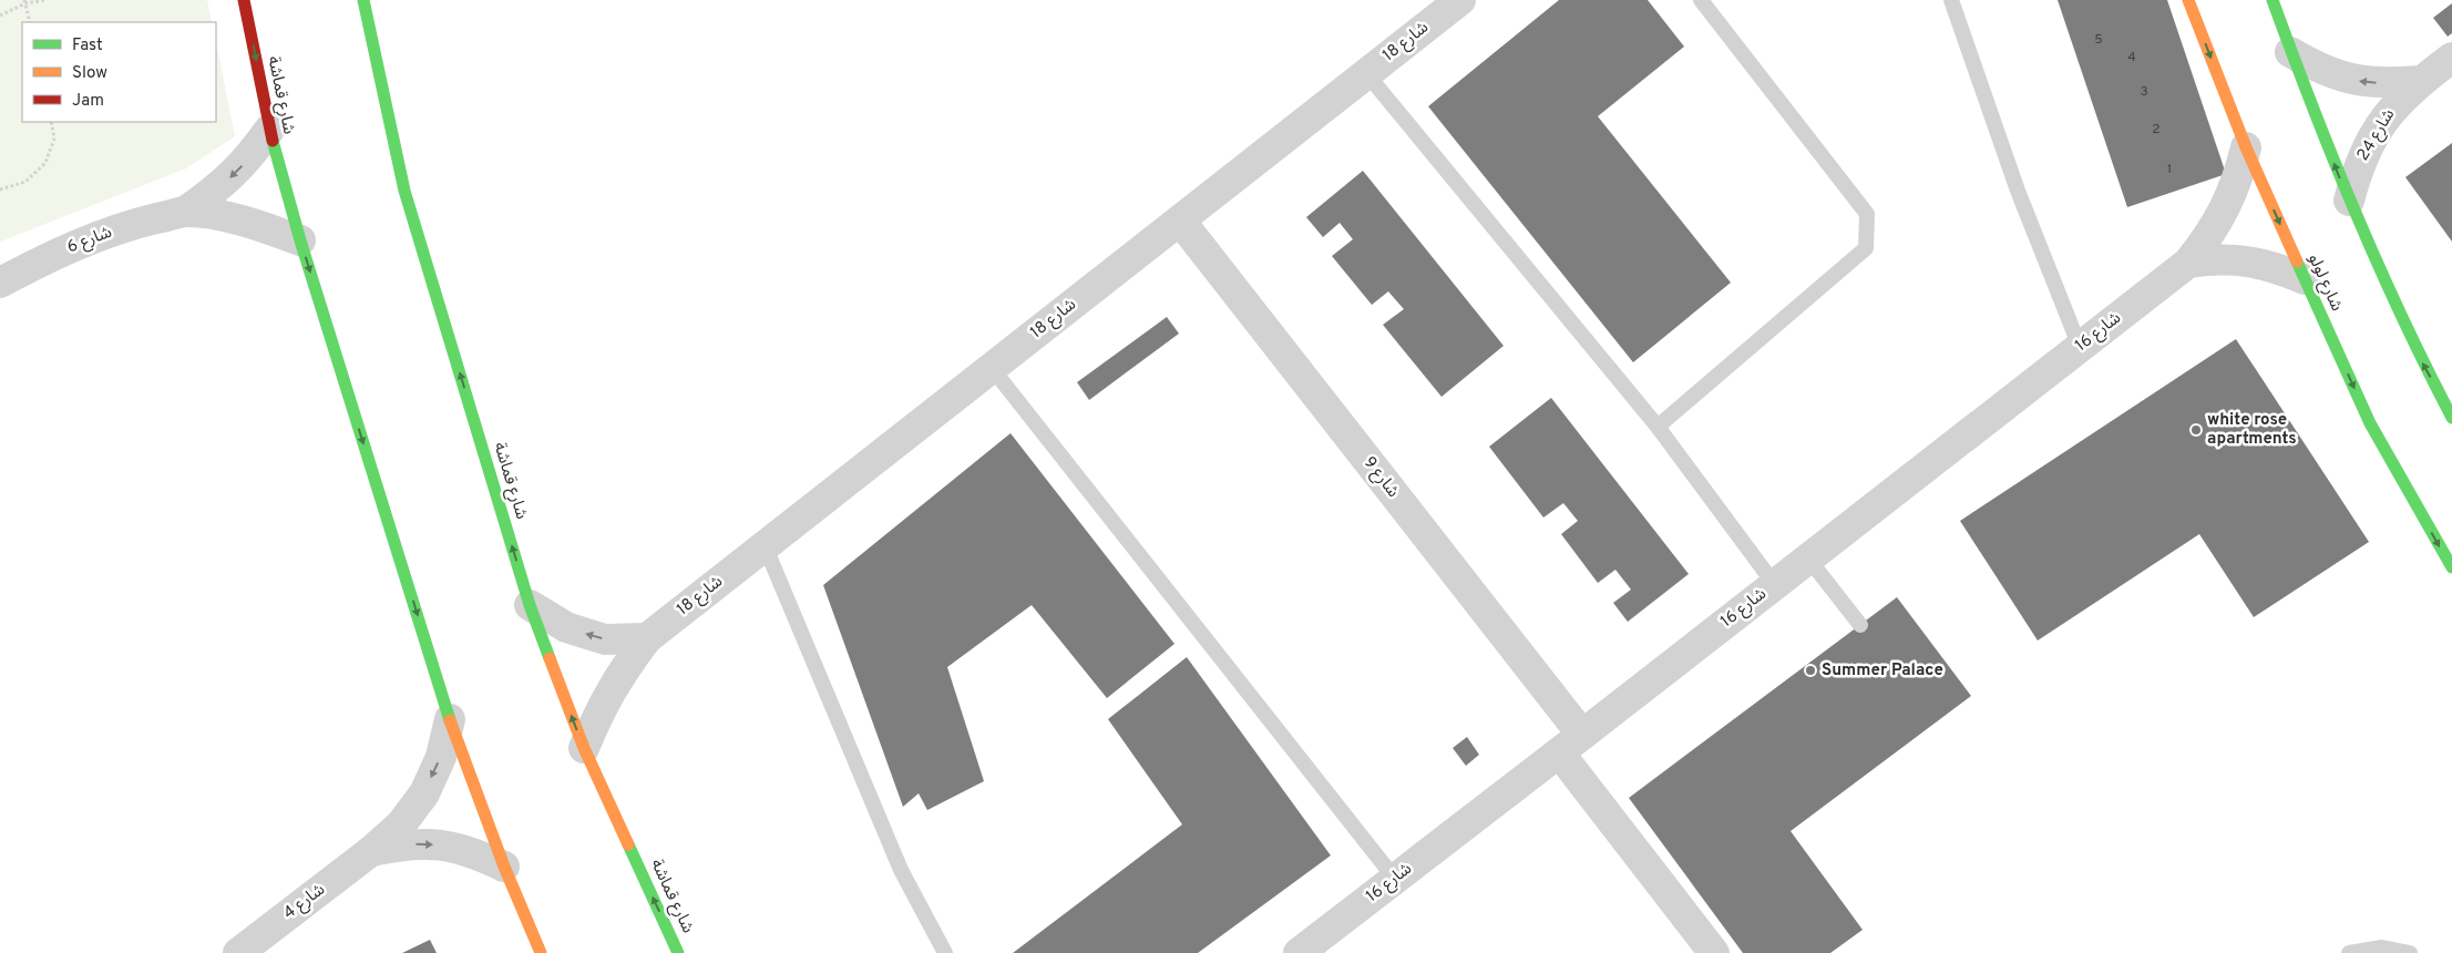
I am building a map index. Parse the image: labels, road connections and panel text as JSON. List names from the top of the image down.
{
  "streets": {
    "street": [
      "شارع 18",
      "شارع قماشة",
      "شارع 24",
      "شارع 6",
      "شارع لولو",
      "شارع 16",
      "شارع 9",
      "شارع 4"
    ]
  },
  "crossings": [
    ["شارع 18", "شارع قماشة"],
    ["شارع 18", "شارع 9"],
    ["شارع قماشة", "شارع 6"],
    ["شارع قماشة", "شارع 4"],
    ["شارع لولو", "شارع 16"],
    ["شارع 16", "شارع 9"]
  ],
  "one_way": ["شارع 24"],
  "places": ["white rose apartments", "Summer Palace"],
  "house_numbers": [
    "5",
    "4",
    "3",
    "2",
    "1"
  ],
  "legend": ["Fast", "Slow", "Jam"]
}
